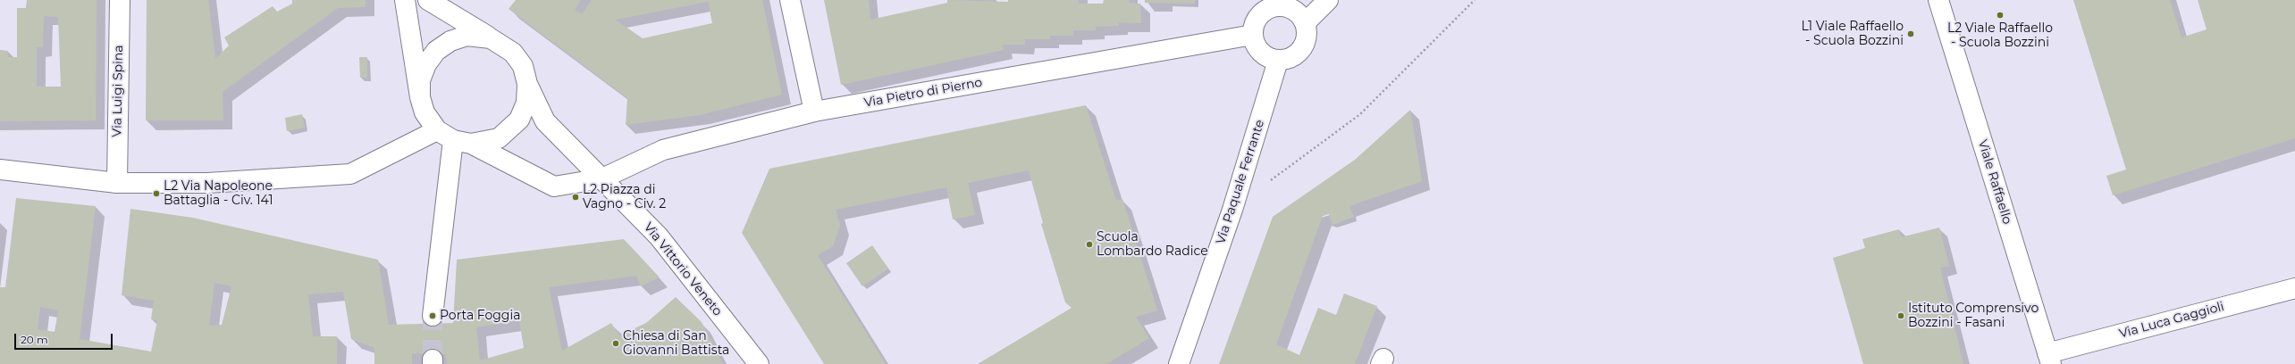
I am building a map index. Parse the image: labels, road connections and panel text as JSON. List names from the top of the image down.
{
  "streets": {
    "street": [
      "Via Luigi Spina",
      "Via Pietro di Pierno",
      "Via Paquale Ferrante",
      "Viale Raffaello",
      "Via Vittorio Veneto",
      "Via Luca Gaggioli"
    ]
  },
  "crossings": [
    ["Via Pietro di Pierno", "Via Paquale Ferrante"],
    ["Via Pietro di Pierno", "Via Vittorio Veneto"],
    ["Viale Raffaello", "Via Luca Gaggioli"]
  ],
  "places": [
    "L2 Viale Raffaello - Scuola Bozzini",
    "L1 Viale Raffaello - Scuola Bozzini",
    "L2 Via Napoleone Battaglia - Civ. 141",
    "L2 Piazza di Vagno - Civ. 2",
    "Scuola Lombardo Radice",
    "Porta Foggia",
    "Istituto Comprensivo Bozzini - Fasani",
    "Chiesa di San Giovanni Battista"
  ],
  "scale_bar": "20 m"
}
